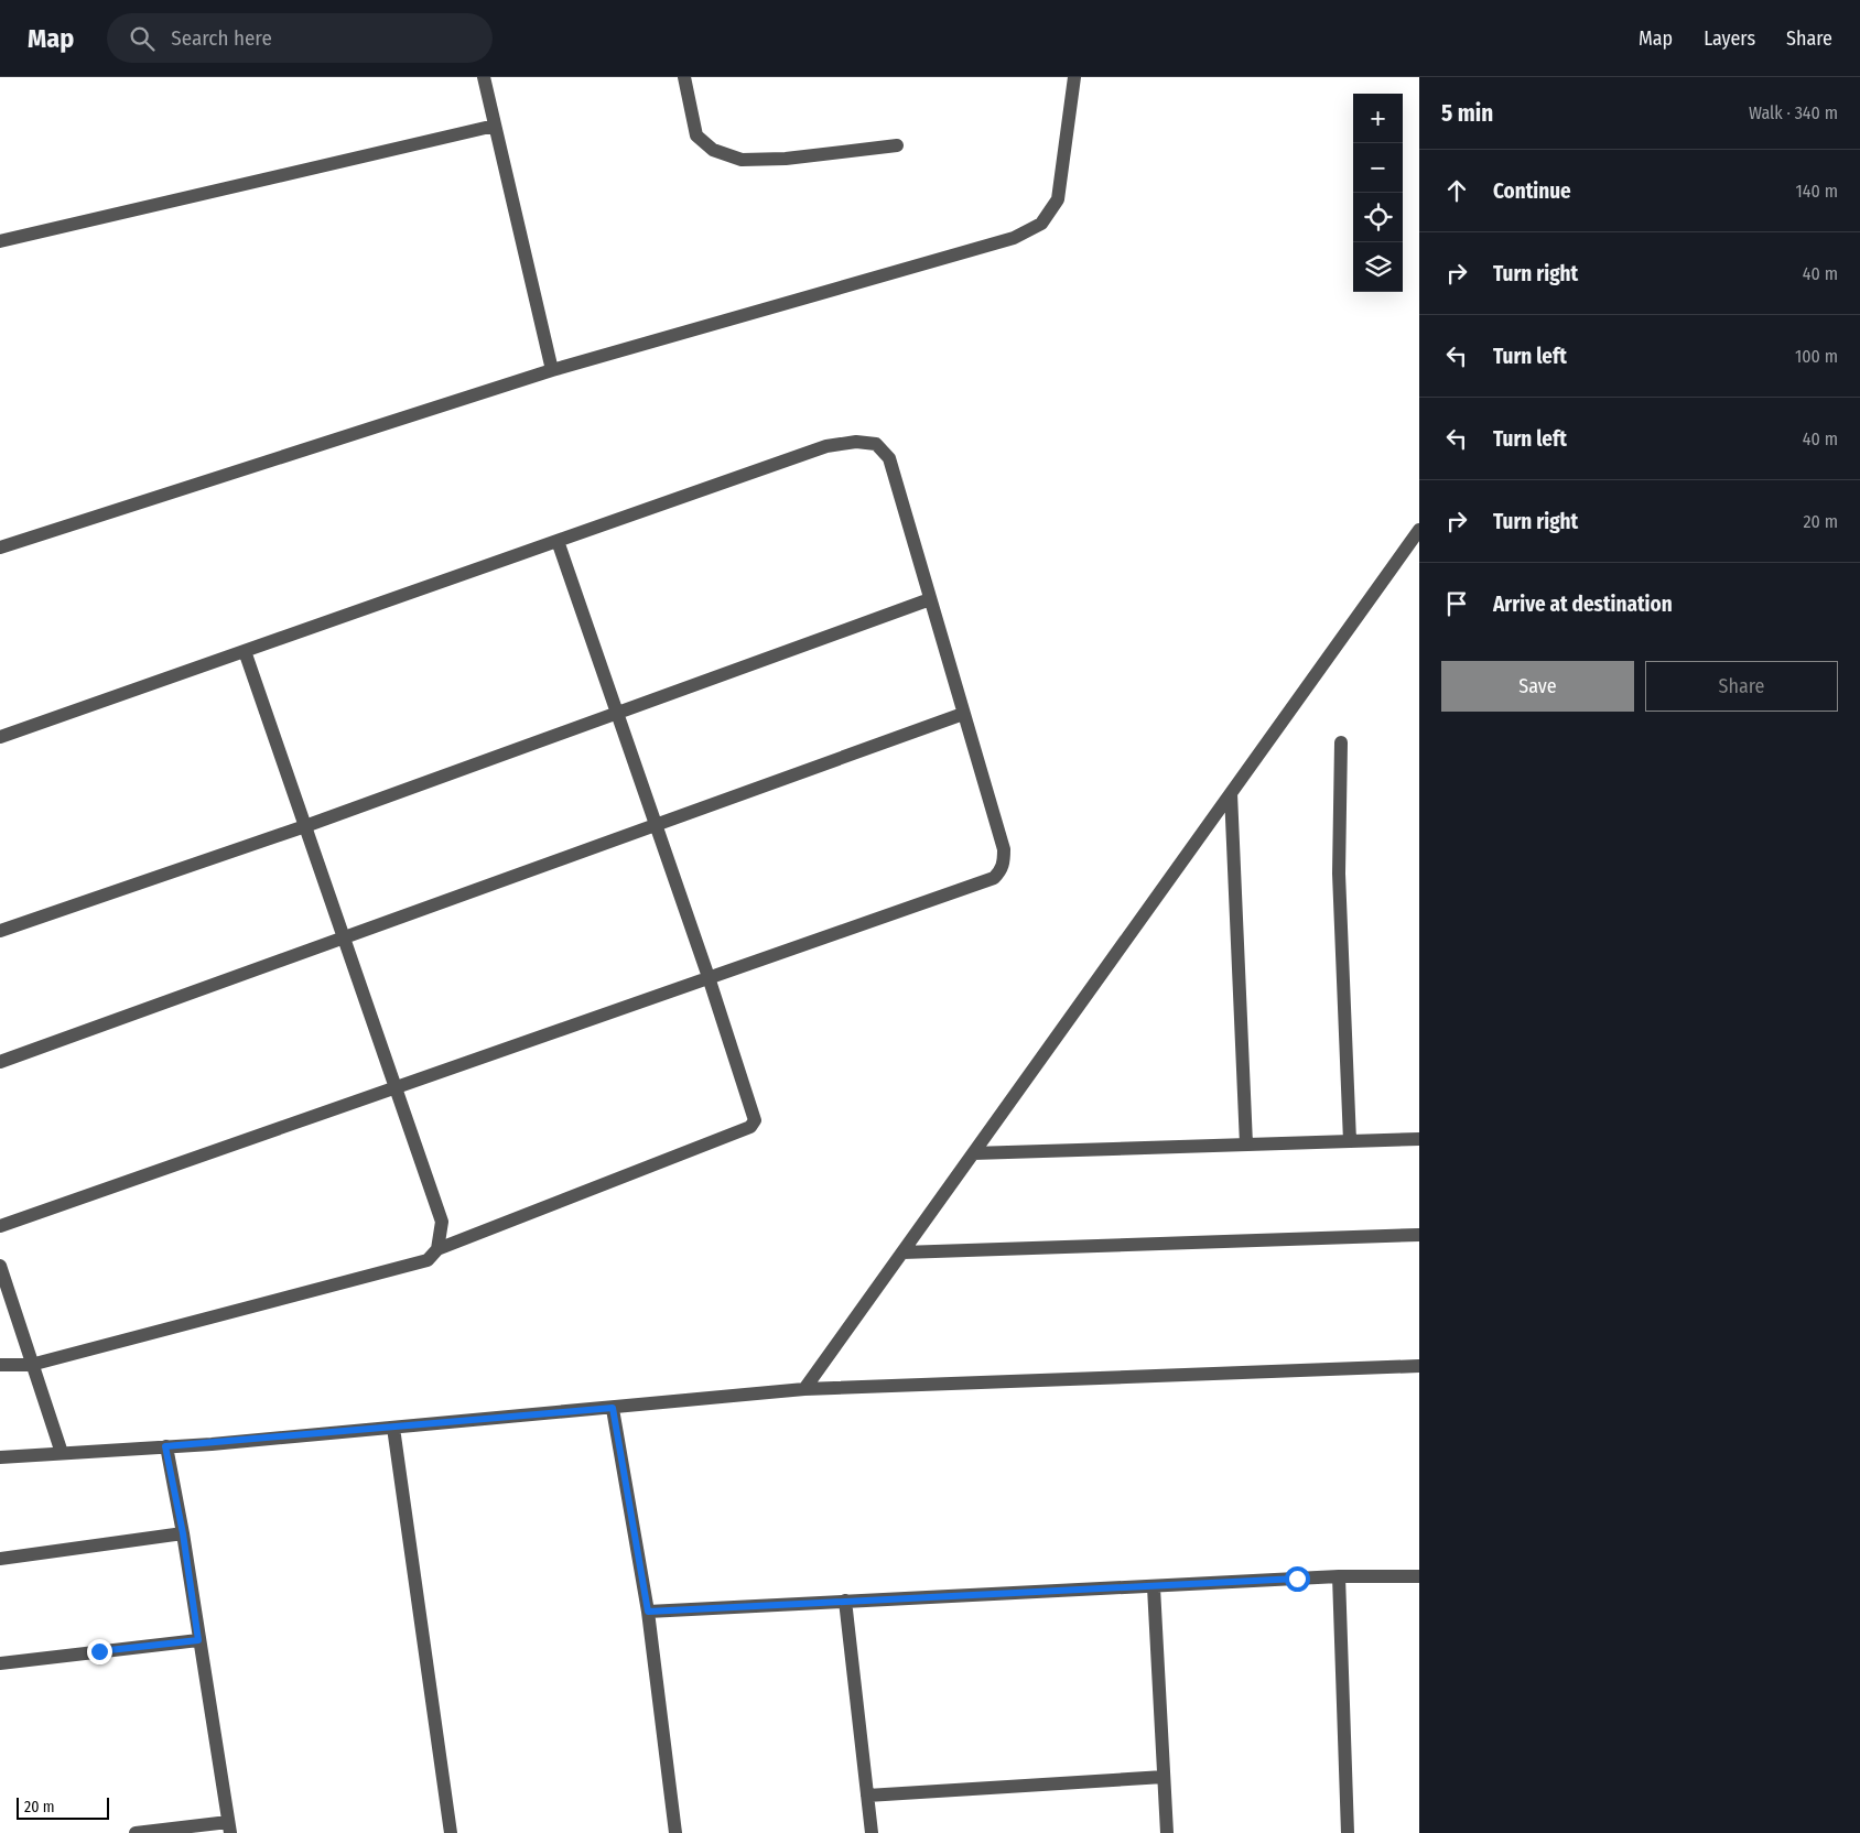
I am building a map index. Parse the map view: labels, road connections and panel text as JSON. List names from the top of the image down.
{
  "scale_bar": "20 m",
  "page": {
    "header": "Map",
    "search": "Search here",
    "nav": ["Map", "Layers", "Share"],
    "heading": ["5 min", "Walk · 340 m"],
    "map_buttons": ["+", "−"],
    "list": [
      ["Continue", "140 m"],
      ["Turn right", "40 m"],
      ["Turn left", "100 m"],
      ["Turn left", "40 m"],
      ["Turn right", "20 m"],
      "Arrive at destination"
    ],
    "buttons": ["Save", "Share"],
    "scale": "20 m"
  }
}
